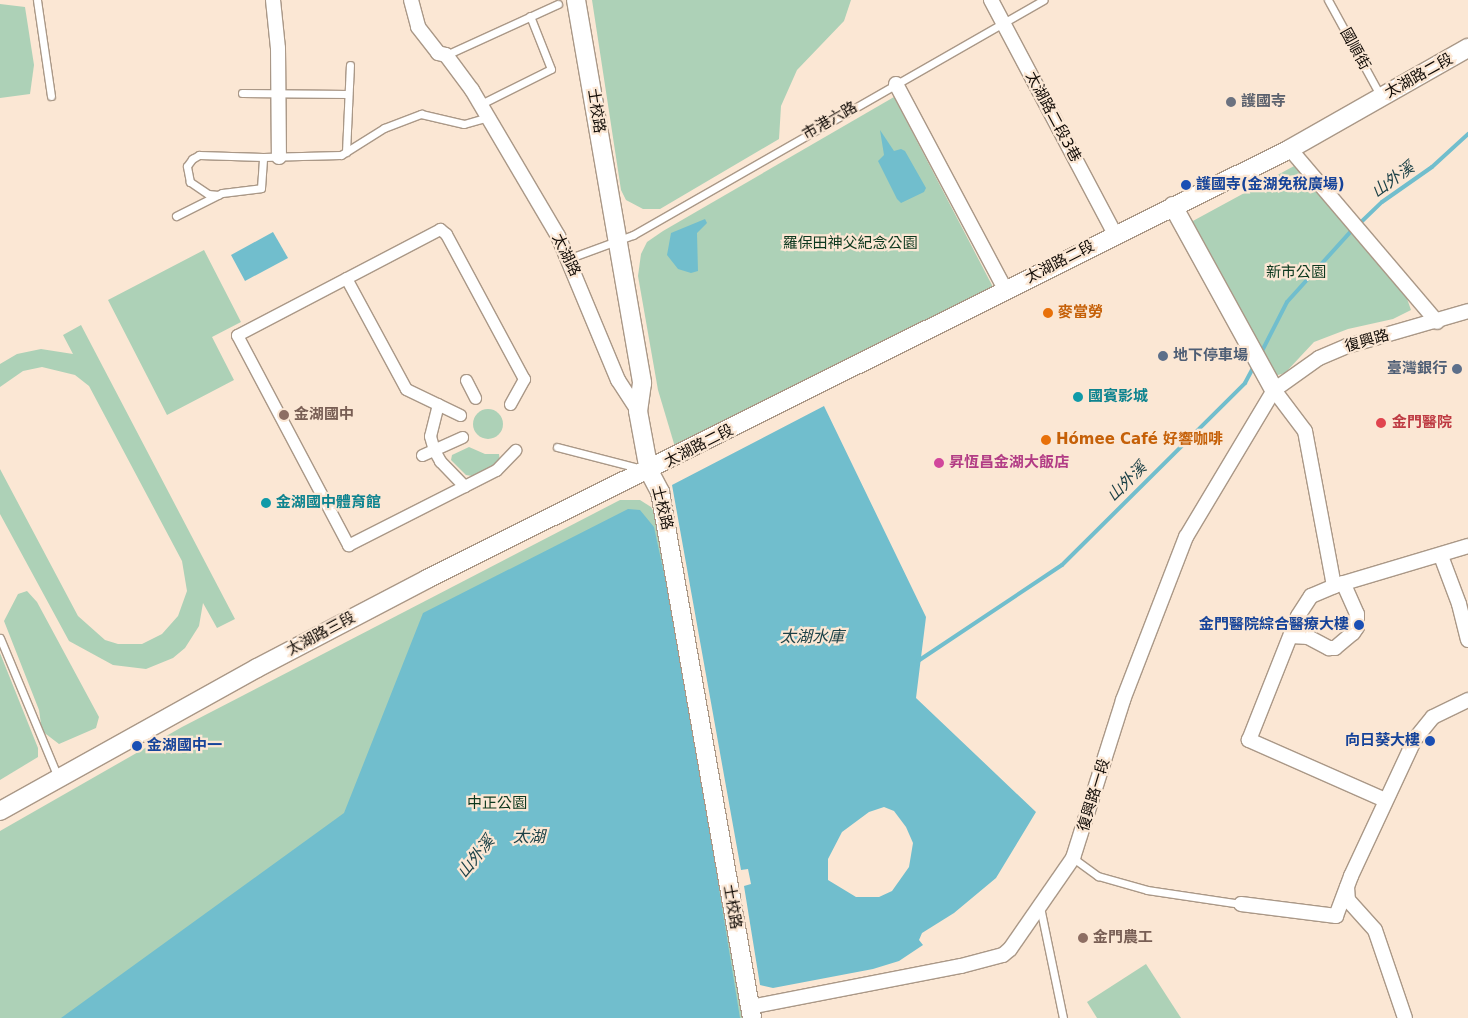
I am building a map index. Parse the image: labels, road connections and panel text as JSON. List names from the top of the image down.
{
  "streets": {
    "street": [
      "太湖路二段",
      "士校路",
      "太湖路二段3巷",
      "太湖路",
      "復興路",
      "太湖路三段",
      "復興路一段"
    ],
    "lane": ["國順街", "市港六路"]
  },
  "crossings": [
    ["國順街", "太湖路二段"],
    ["太湖路二段", "士校路"],
    ["太湖路二段", "太湖路二段3巷"],
    ["太湖路二段", "太湖路三段"],
    ["士校路", "市港六路"],
    ["士校路", "太湖路"],
    ["士校路", "太湖路三段"],
    ["士校路", "復興路一段"],
    ["太湖路二段3巷", "市港六路"],
    ["市港六路", "太湖路"],
    ["復興路", "復興路一段"]
  ],
  "water": ["山外溪", "太湖水庫", "太湖"],
  "parks": ["羅保田神父紀念公園", "新市公園", "中正公園"],
  "places": [
    "護國寺",
    "護國寺(金湖免稅廣場)",
    "麥當勞",
    "地下停車場",
    "臺灣銀行",
    "國賓影城",
    "金湖國中",
    "金門醫院",
    "Hómee Café 好響咖啡",
    "昇恆昌金湖大飯店",
    "金湖國中體育館",
    "金門醫院綜合醫療大樓",
    "向日葵大樓",
    "金湖國中一",
    "金門農工"
  ]
}
